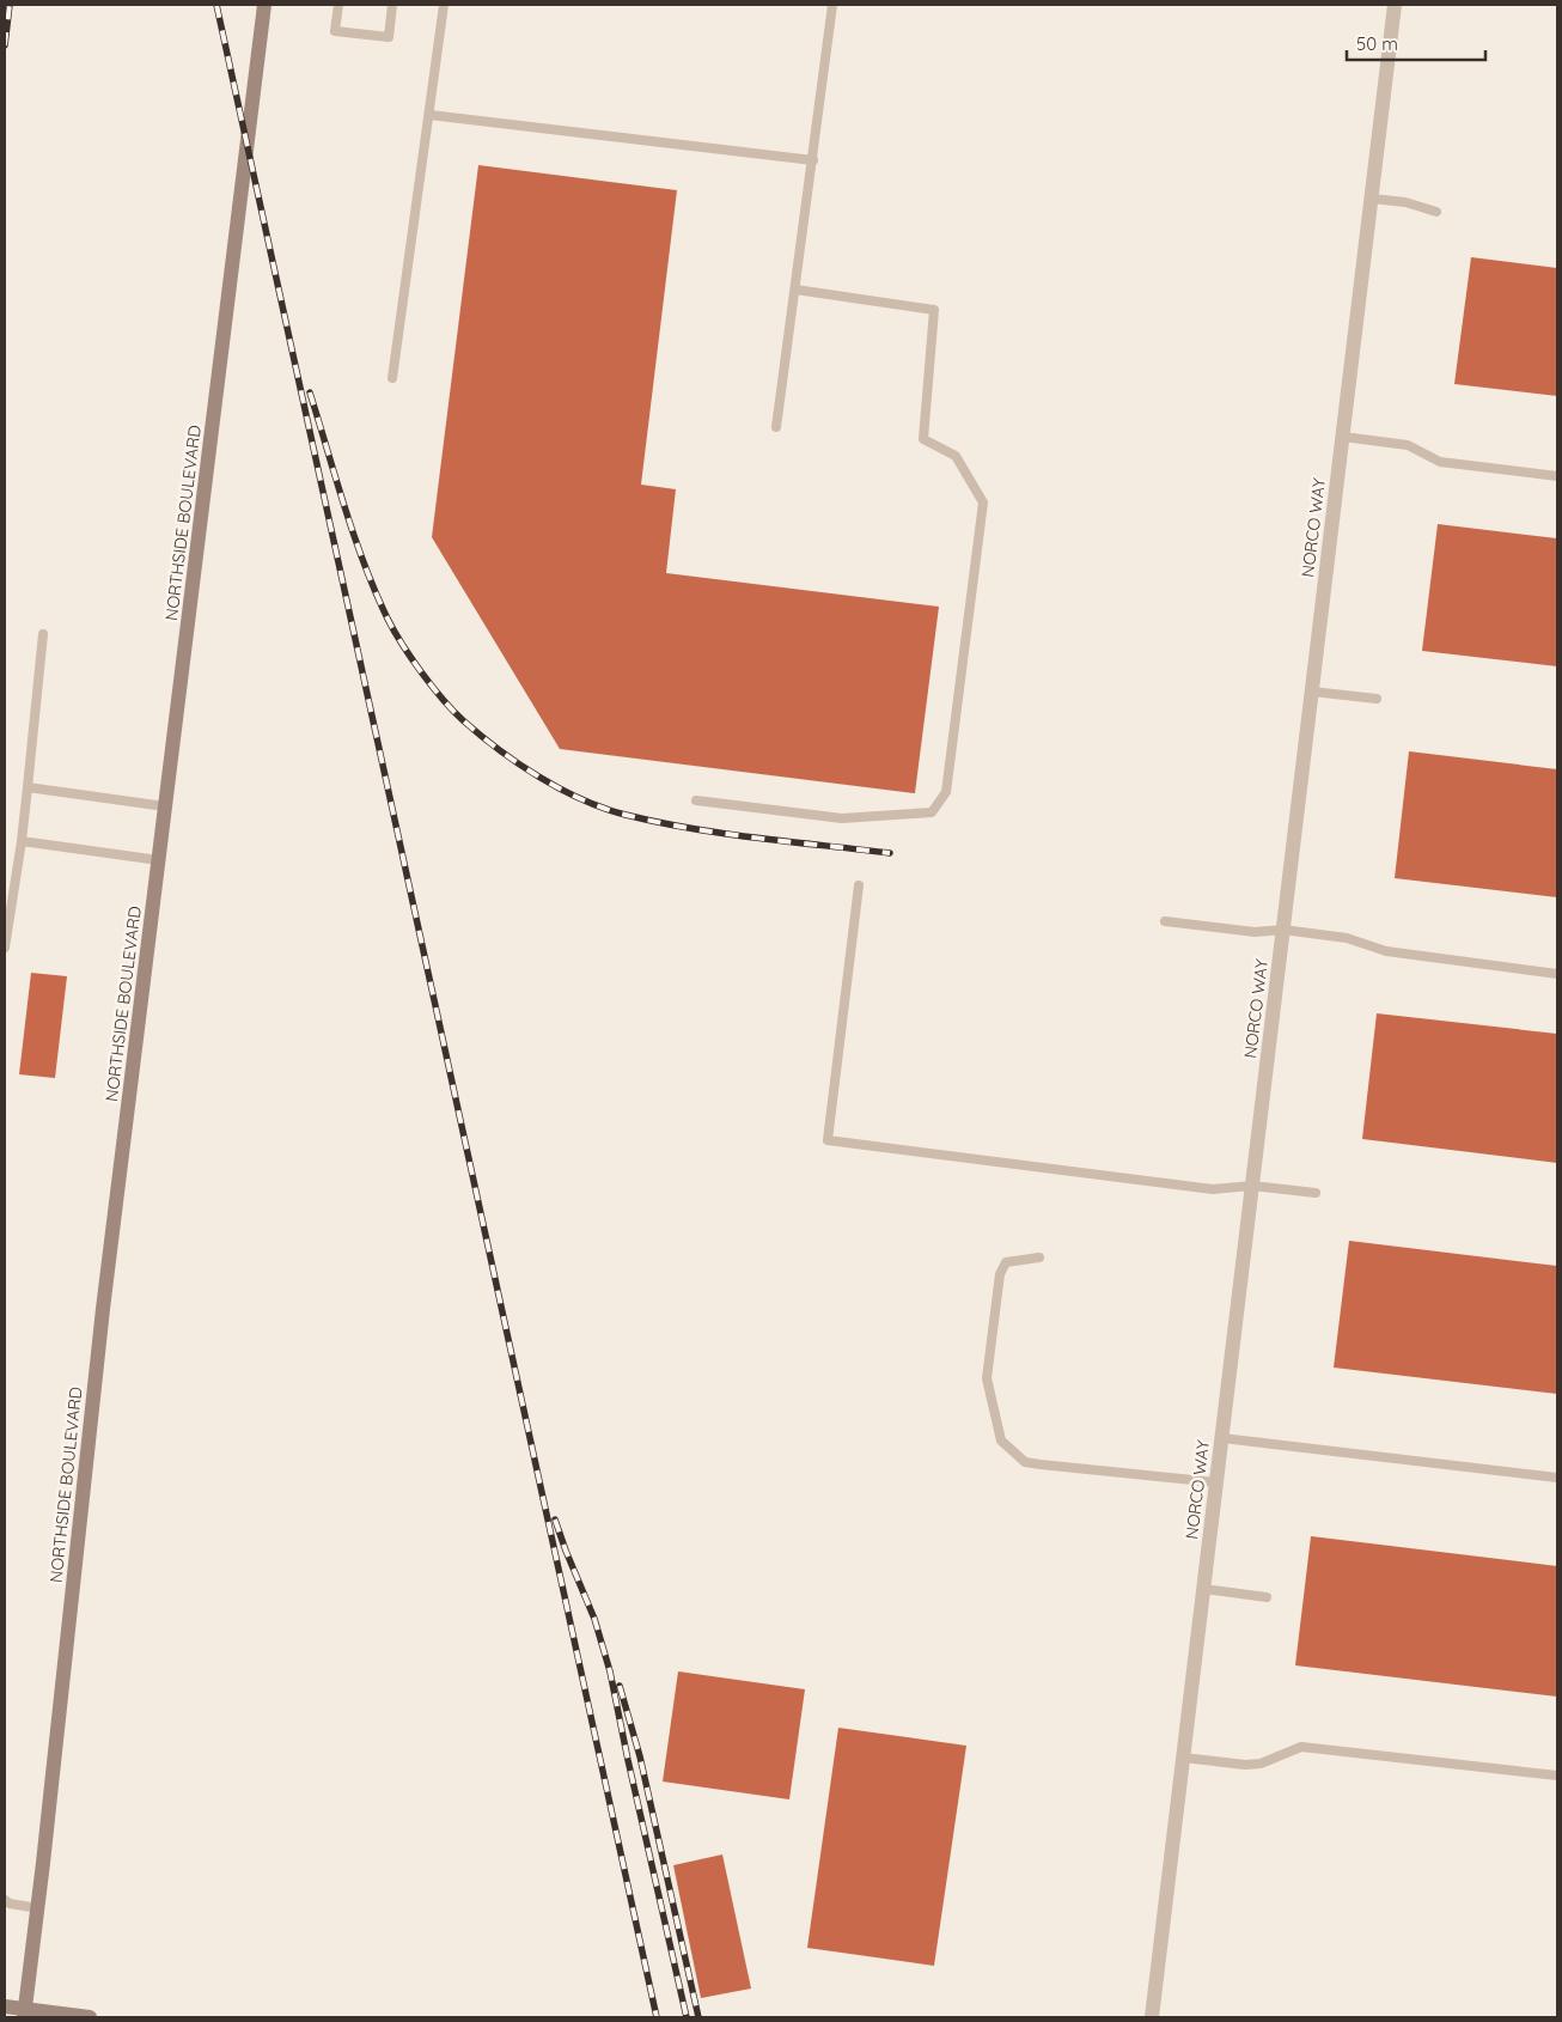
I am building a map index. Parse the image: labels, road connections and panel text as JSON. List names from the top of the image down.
{
  "streets": {
    "main road": ["NORTHSIDE BOULEVARD"],
    "street": ["NORCO WAY"]
  },
  "scale_bar": "50 m"
}
